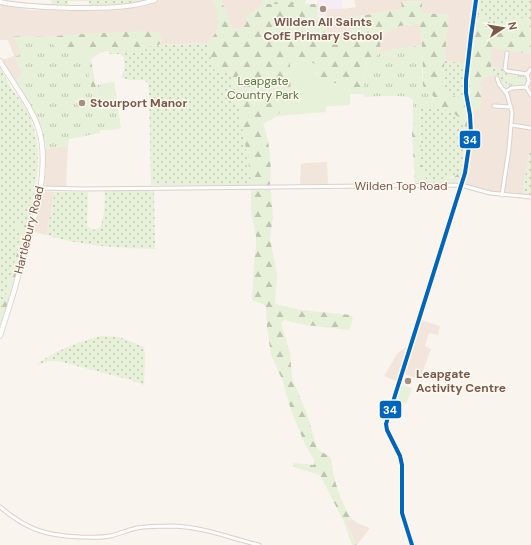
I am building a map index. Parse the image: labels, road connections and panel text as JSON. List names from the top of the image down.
{
  "streets": {
    "main road": ["Hartlebury Road"],
    "street": ["Wilden Top Road"]
  },
  "crossings": [
    ["Wilden Top Road", "Hartlebury Road"]
  ],
  "parks": ["Leapgate Country Park"],
  "places": ["Wilden All Saints CofE Primary School", "Stourport Manor", "Leapgate Activity Centre"],
  "lines": ["transit line 34"],
  "north": "right"
}
